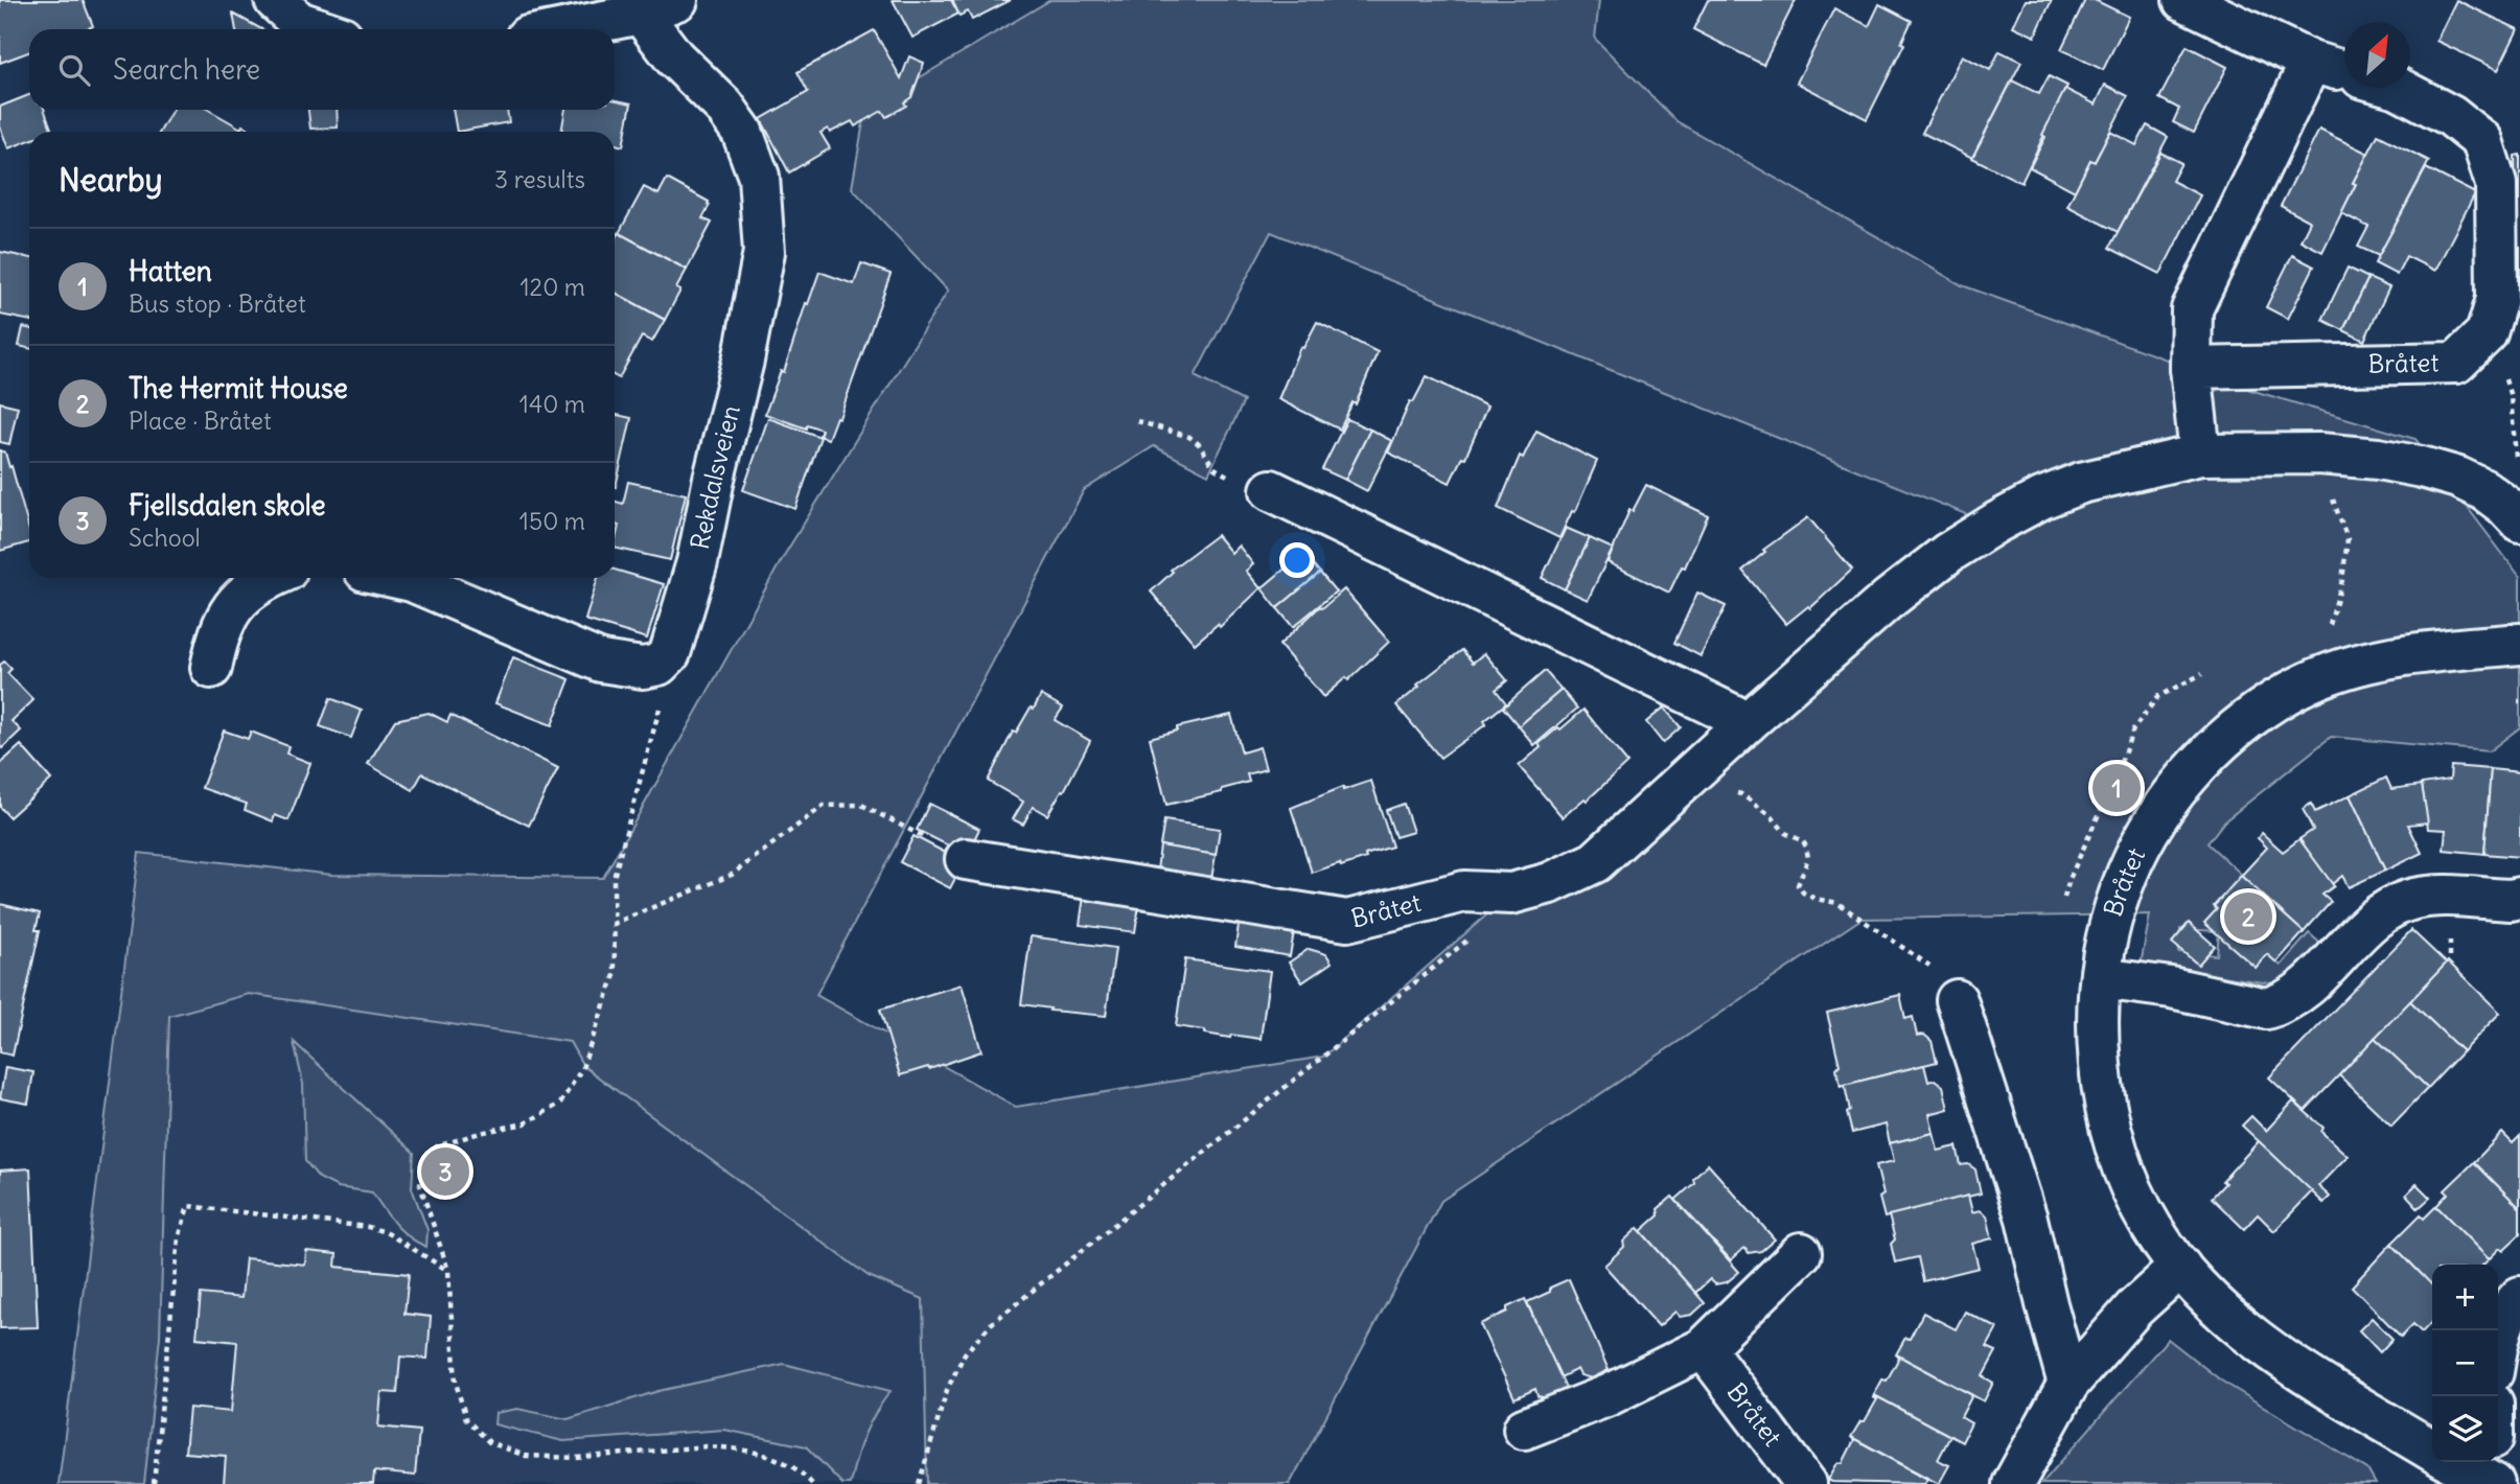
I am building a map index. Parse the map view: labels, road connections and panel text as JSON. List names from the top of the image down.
{
  "streets": {
    "street": ["Bråtet", "Rekdalsveien"]
  },
  "north": "top right",
  "page": {
    "search": "Search here",
    "heading": ["Nearby", "3 results"],
    "list": [
      {
        "mark": "1",
        "name": "Hatten",
        "note": "Bus stop · Bråtet",
        "value": "120 m"
      },
      {
        "mark": "2",
        "name": "The Hermit House",
        "note": "Place · Bråtet",
        "value": "140 m"
      },
      {
        "mark": "3",
        "name": "Fjellsdalen skole",
        "note": "School",
        "value": "150 m"
      }
    ],
    "pins": ["1", "2", "3"],
    "map_buttons": ["+", "−"]
  }
}
